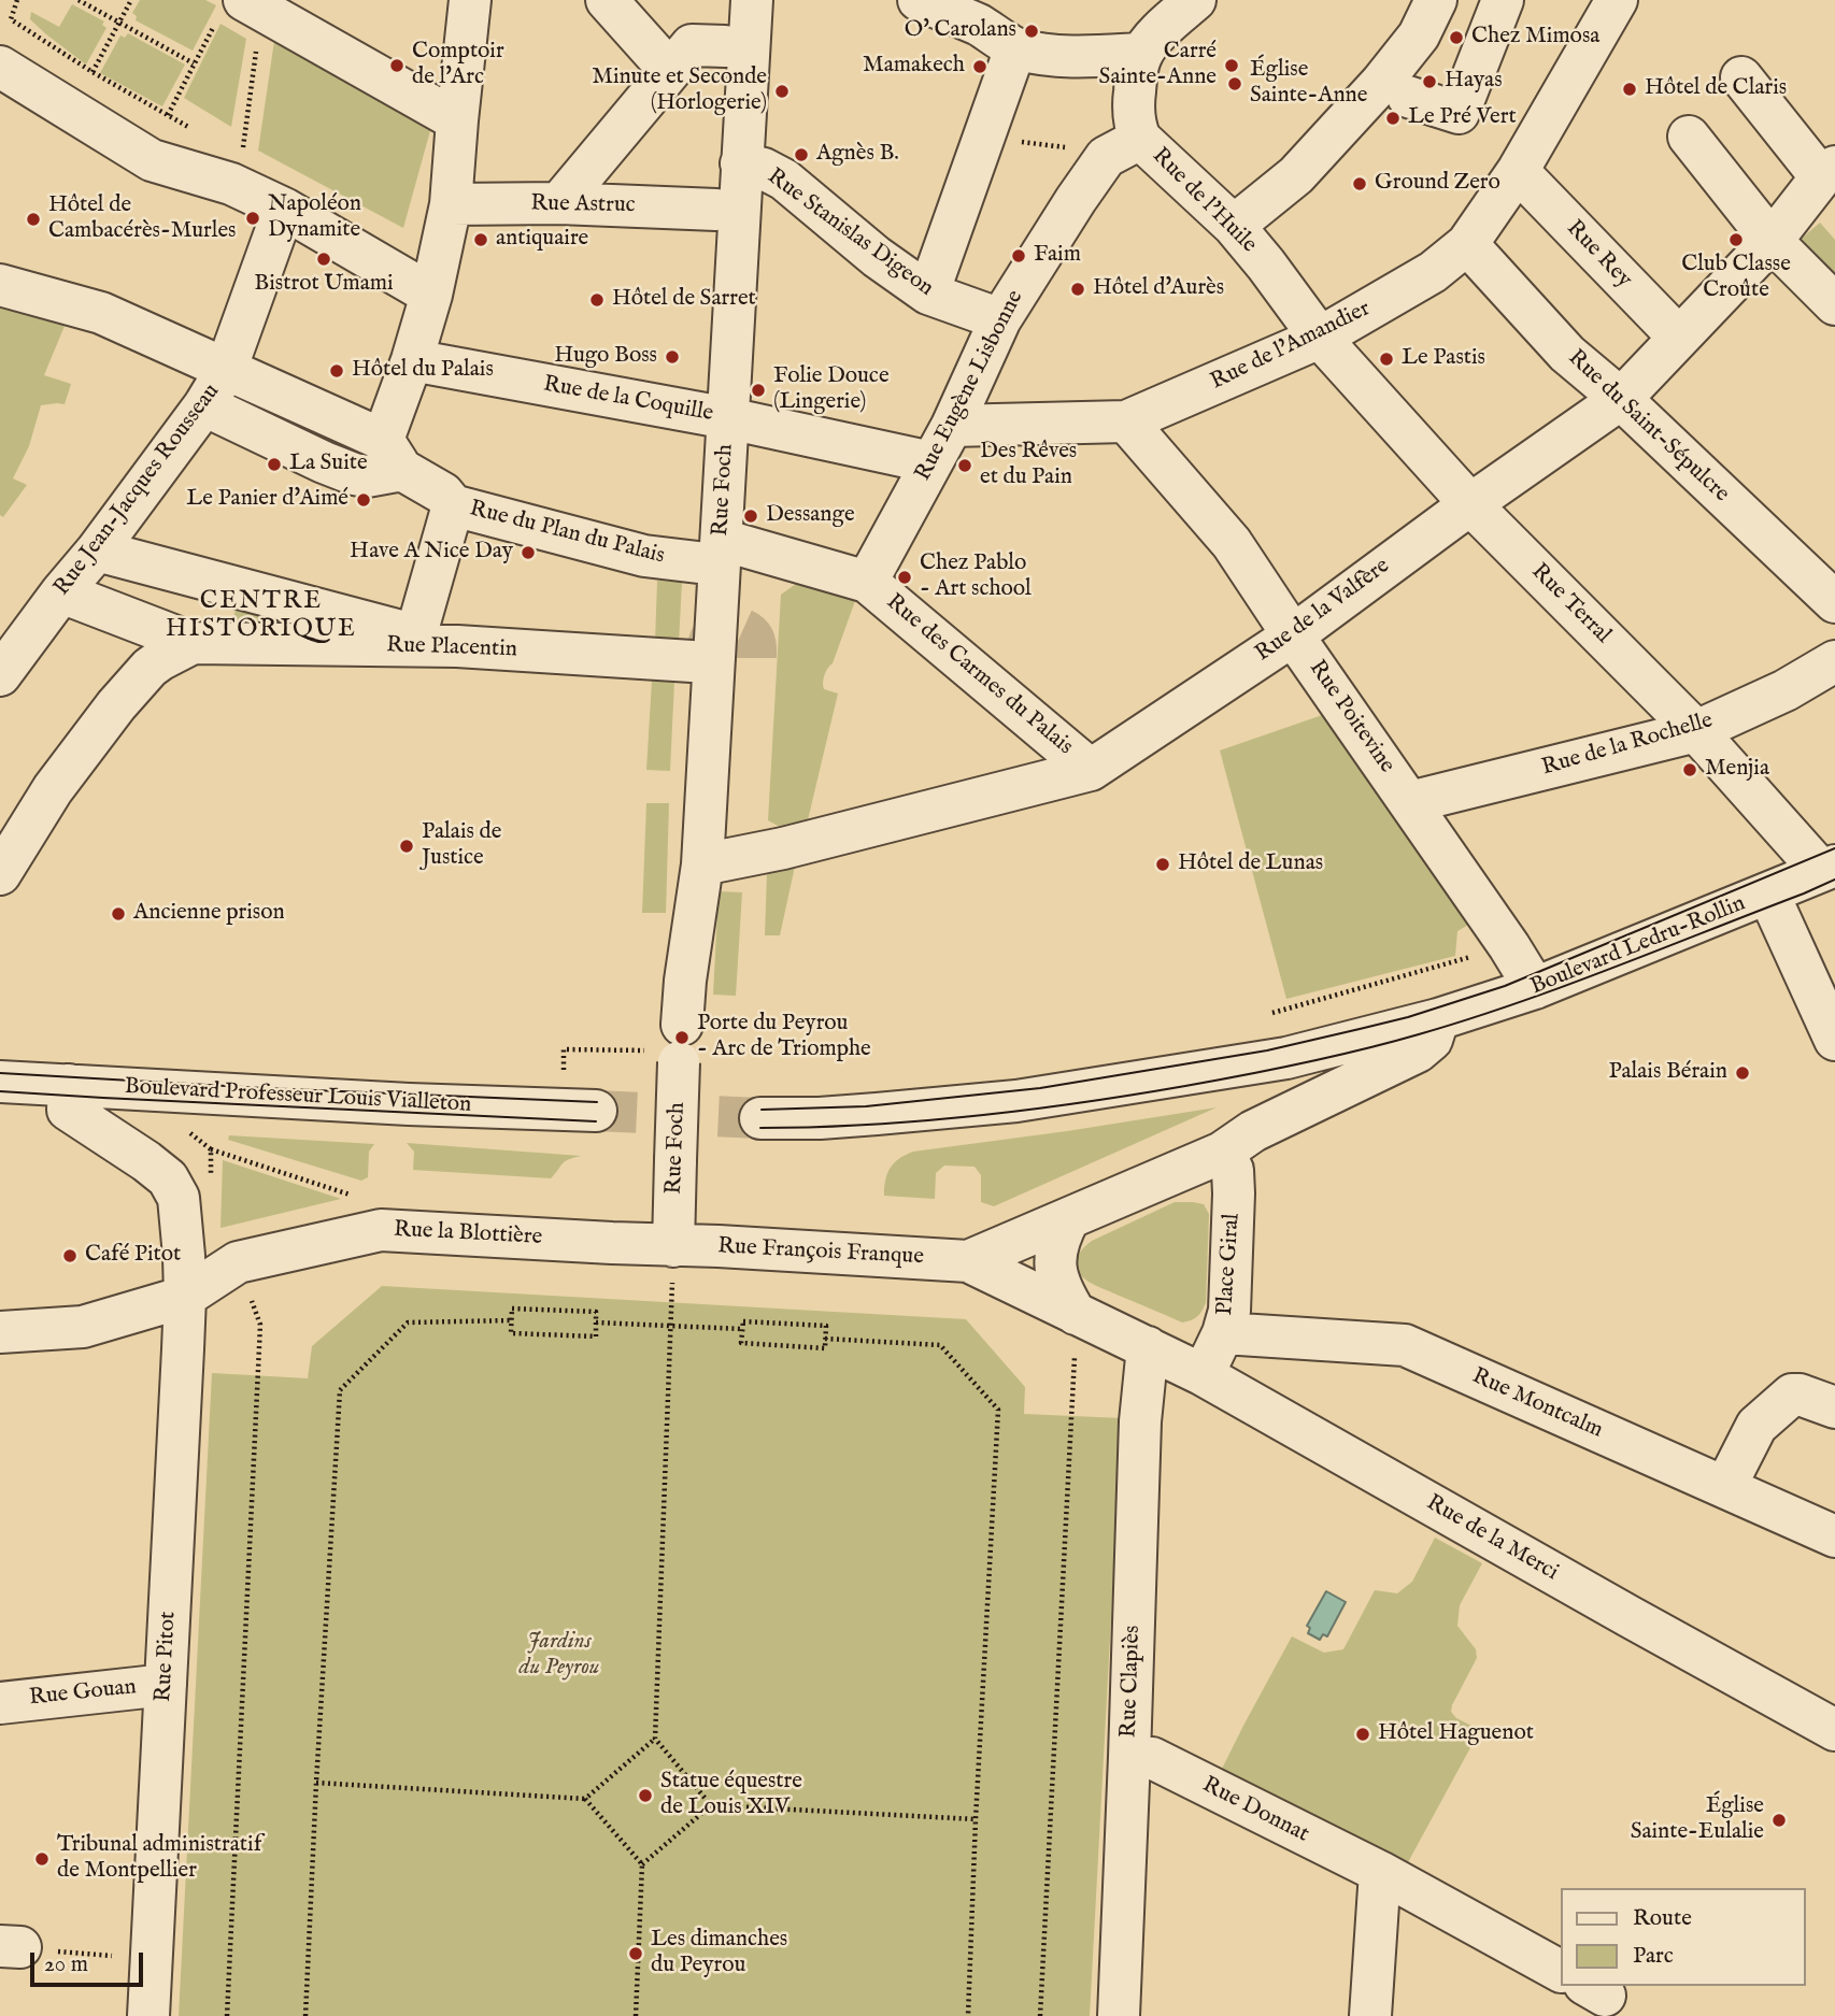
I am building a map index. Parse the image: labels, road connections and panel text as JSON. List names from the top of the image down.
{
  "streets": {
    "street": [
      "Rue de l'Huile",
      "Rue Astruc",
      "Rue Stanislas Digeon",
      "Rue Rey",
      "Rue de l'Amandier",
      "Rue Eugène Lisbonne",
      "Rue de la Coquille",
      "Rue du Saint-Sépulcre",
      "Rue Jean-Jacques Rousseau",
      "Rue Foch",
      "Rue du Plan du Palais",
      "Rue Terral",
      "Rue de la Valfère",
      "Rue Placentin",
      "Rue des Carmes du Palais",
      "Rue Poitevine",
      "Rue de la Rochelle",
      "Boulevard Ledru-Rollin",
      "Boulevard Professeur Louis Vialleton",
      "Rue la Blottière",
      "Rue François Franque",
      "Place Giral",
      "Rue Montcalm",
      "Rue de la Merci",
      "Rue Pitot",
      "Rue Clapiès",
      "Rue Gouan",
      "Rue Donnat"
    ]
  },
  "crossings": [
    ["Rue de l'Huile", "Rue de l'Amandier"],
    ["Rue de l'Huile", "Rue Eugène Lisbonne"],
    ["Rue de l'Huile", "Rue Terral"],
    ["Rue Astruc", "Rue Foch"],
    ["Rue Stanislas Digeon", "Rue Eugène Lisbonne"],
    ["Rue Stanislas Digeon", "Rue Foch"],
    ["Rue Rey", "Rue de l'Amandier"],
    ["Rue Rey", "Rue de la Valfère"],
    ["Rue de l'Amandier", "Rue Eugène Lisbonne"],
    ["Rue de l'Amandier", "Rue du Saint-Sépulcre"],
    ["Rue de l'Amandier", "Rue Terral"],
    ["Rue de l'Amandier", "Rue Poitevine"],
    ["Rue Eugène Lisbonne", "Rue de la Coquille"],
    ["Rue Eugène Lisbonne", "Rue du Plan du Palais"],
    ["Rue Eugène Lisbonne", "Rue des Carmes du Palais"],
    ["Rue de la Coquille", "Rue Foch"],
    ["Rue du Saint-Sépulcre", "Rue de la Valfère"],
    ["Rue Jean-Jacques Rousseau", "Rue du Plan du Palais"],
    ["Rue Jean-Jacques Rousseau", "Rue Placentin"],
    ["Rue Foch", "Rue du Plan du Palais"],
    ["Rue Foch", "Rue de la Valfère"],
    ["Rue Foch", "Rue Placentin"],
    ["Rue Foch", "Rue la Blottière"],
    ["Rue Foch", "Rue François Franque"],
    ["Rue du Plan du Palais", "Rue des Carmes du Palais"],
    ["Rue Terral", "Rue de la Valfère"],
    ["Rue Terral", "Rue de la Rochelle"],
    ["Rue Terral", "Boulevard Ledru-Rollin"],
    ["Rue de la Valfère", "Rue des Carmes du Palais"],
    ["Rue de la Valfère", "Rue Poitevine"],
    ["Rue Poitevine", "Rue de la Rochelle"],
    ["Rue Poitevine", "Boulevard Ledru-Rollin"],
    ["Boulevard Professeur Louis Vialleton", "Rue Pitot"],
    ["Rue la Blottière", "Rue François Franque"],
    ["Rue la Blottière", "Rue Pitot"],
    ["Place Giral", "Rue Montcalm"],
    ["Place Giral", "Rue de la Merci"],
    ["Rue de la Merci", "Rue Clapiès"],
    ["Rue Pitot", "Rue Gouan"],
    ["Rue Clapiès", "Rue Donnat"]
  ],
  "districts": ["CENTRE HISTORIQUE"],
  "parks": ["Jardins du Peyrou"],
  "places": [
    "O' Carolans",
    "Chez Mimosa",
    "Comptoir de l'Arc",
    "Carré Sainte-Anne",
    "Mamakech",
    "Hayas",
    "Église Sainte-Anne",
    "Hôtel de Claris",
    "Minute et Seconde (Horlogerie)",
    "Le Pré Vert",
    "Agnès B.",
    "Ground Zero",
    "Napoléon Dynamite",
    "Hôtel de Cambacérès-Murles",
    "antiquaire",
    "Club Classe Croûte",
    "Faim",
    "Bistrot Umami",
    "Hôtel d'Aurès",
    "Hôtel de Sarret",
    "Hugo Boss",
    "Le Pastis",
    "Hôtel du Palais",
    "Folie Douce (Lingerie)",
    "La Suite",
    "Des Rêves et du Pain",
    "Le Panier d'Aimé",
    "Dessange",
    "Have A Nice Day",
    "Chez Pablo - Art school",
    "Menjia",
    "Palais de Justice",
    "Hôtel de Lunas",
    "Ancienne prison",
    "Porte du Peyrou - Arc de Triomphe",
    "Palais Bérain",
    "Café Pitot",
    "Hôtel Haguenot",
    "Statue équestre de Louis XIV",
    "Église Sainte-Eulalie",
    "Tribunal administratif de Montpellier",
    "Les dimanches du Peyrou"
  ],
  "legend": ["Route", "Parc"],
  "scale_bar": "20 m"
}
